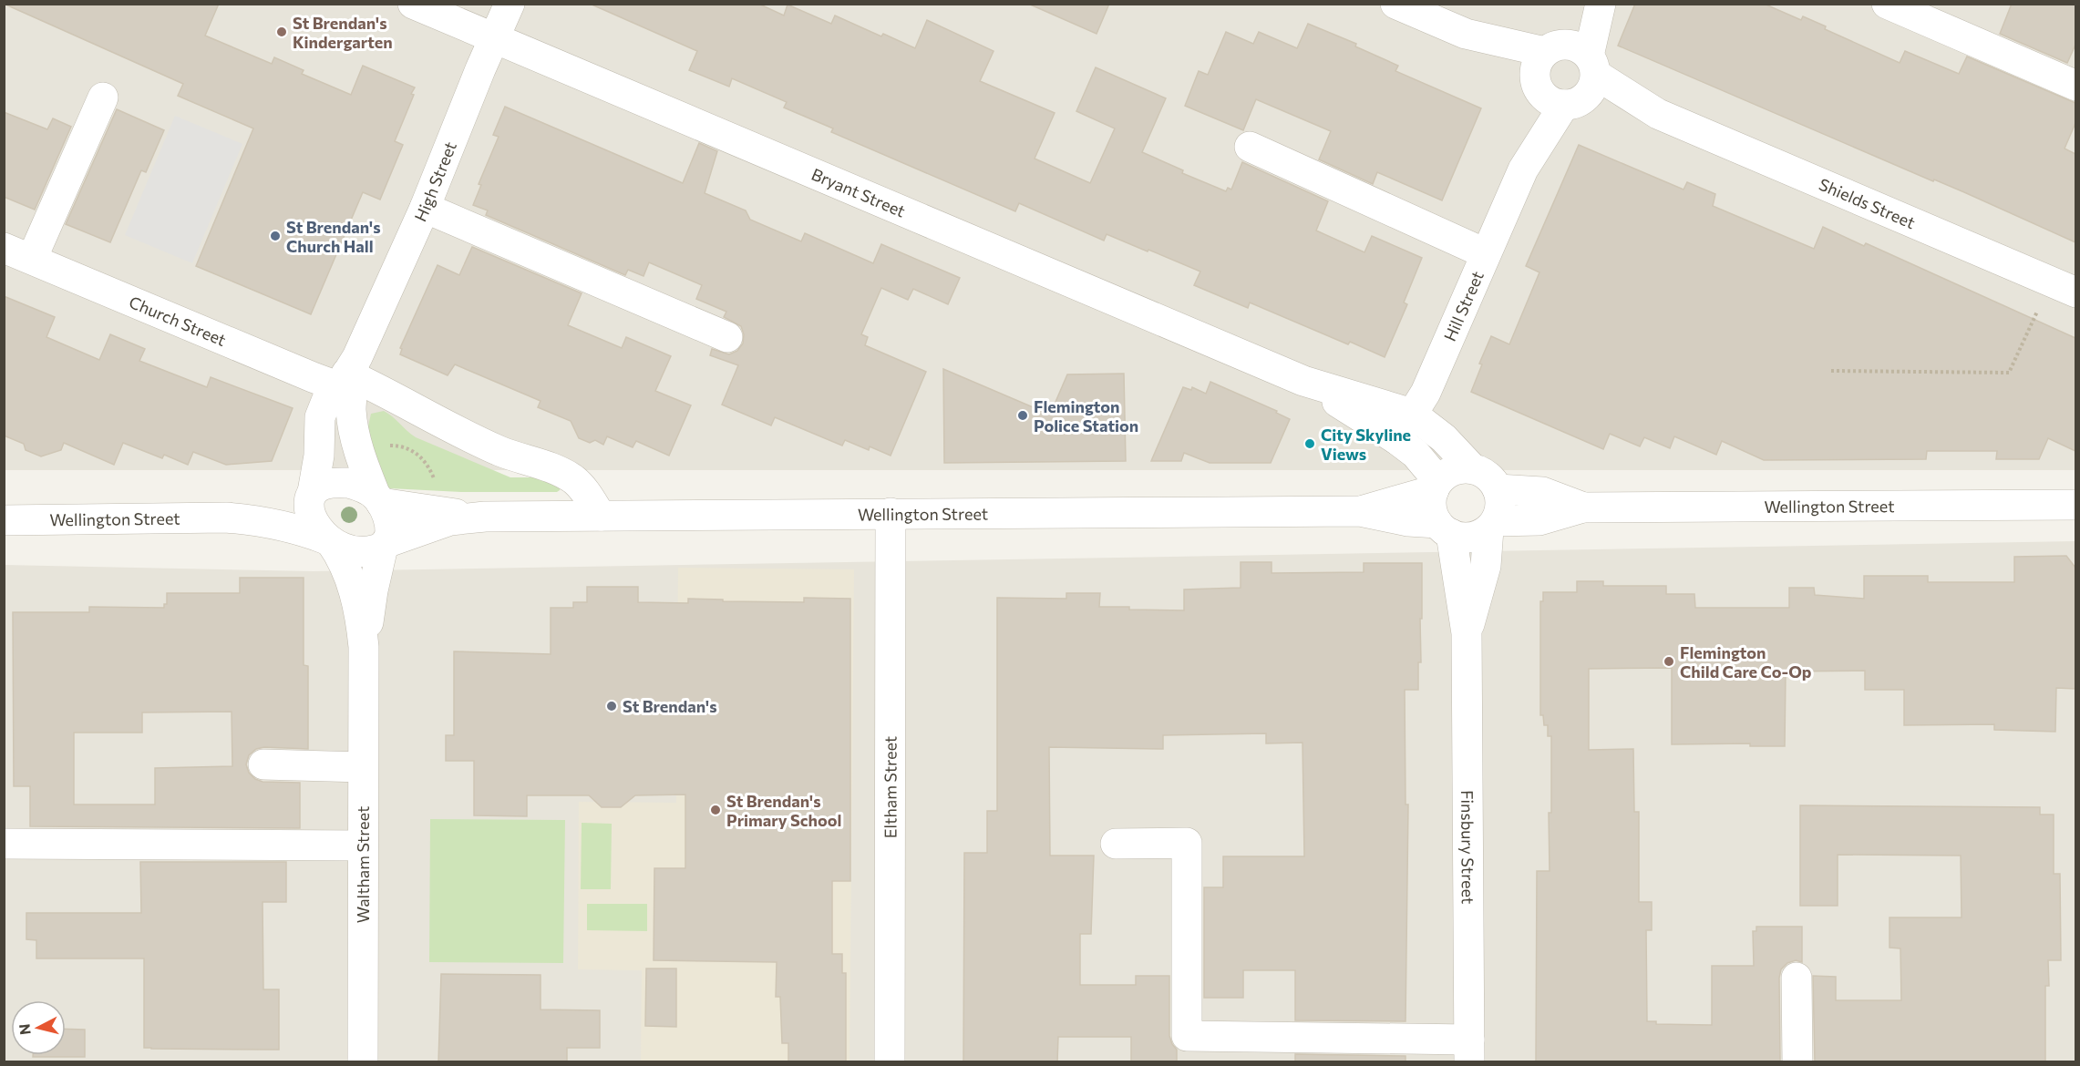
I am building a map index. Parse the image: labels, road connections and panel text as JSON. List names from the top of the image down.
{
  "streets": {
    "street": [
      "High Street",
      "Bryant Street",
      "Shields Street",
      "Hill Street",
      "Church Street",
      "Wellington Street",
      "Eltham Street",
      "Finsbury Street",
      "Waltham Street"
    ]
  },
  "crossings": [
    ["High Street", "Bryant Street"],
    ["High Street", "Church Street"],
    ["High Street", "Wellington Street"],
    ["High Street", "Waltham Street"],
    ["Bryant Street", "Hill Street"],
    ["Bryant Street", "Wellington Street"],
    ["Bryant Street", "Finsbury Street"],
    ["Shields Street", "Hill Street"],
    ["Church Street", "Wellington Street"],
    ["Wellington Street", "Eltham Street"],
    ["Wellington Street", "Finsbury Street"],
    ["Wellington Street", "Waltham Street"]
  ],
  "places": [
    "St Brendan's Kindergarten",
    "St Brendan's Church Hall",
    "Flemington Police Station",
    "City Skyline Views",
    "Flemington Child Care Co-Op",
    "St Brendan's",
    "St Brendan's Primary School"
  ],
  "north": "left"
}
